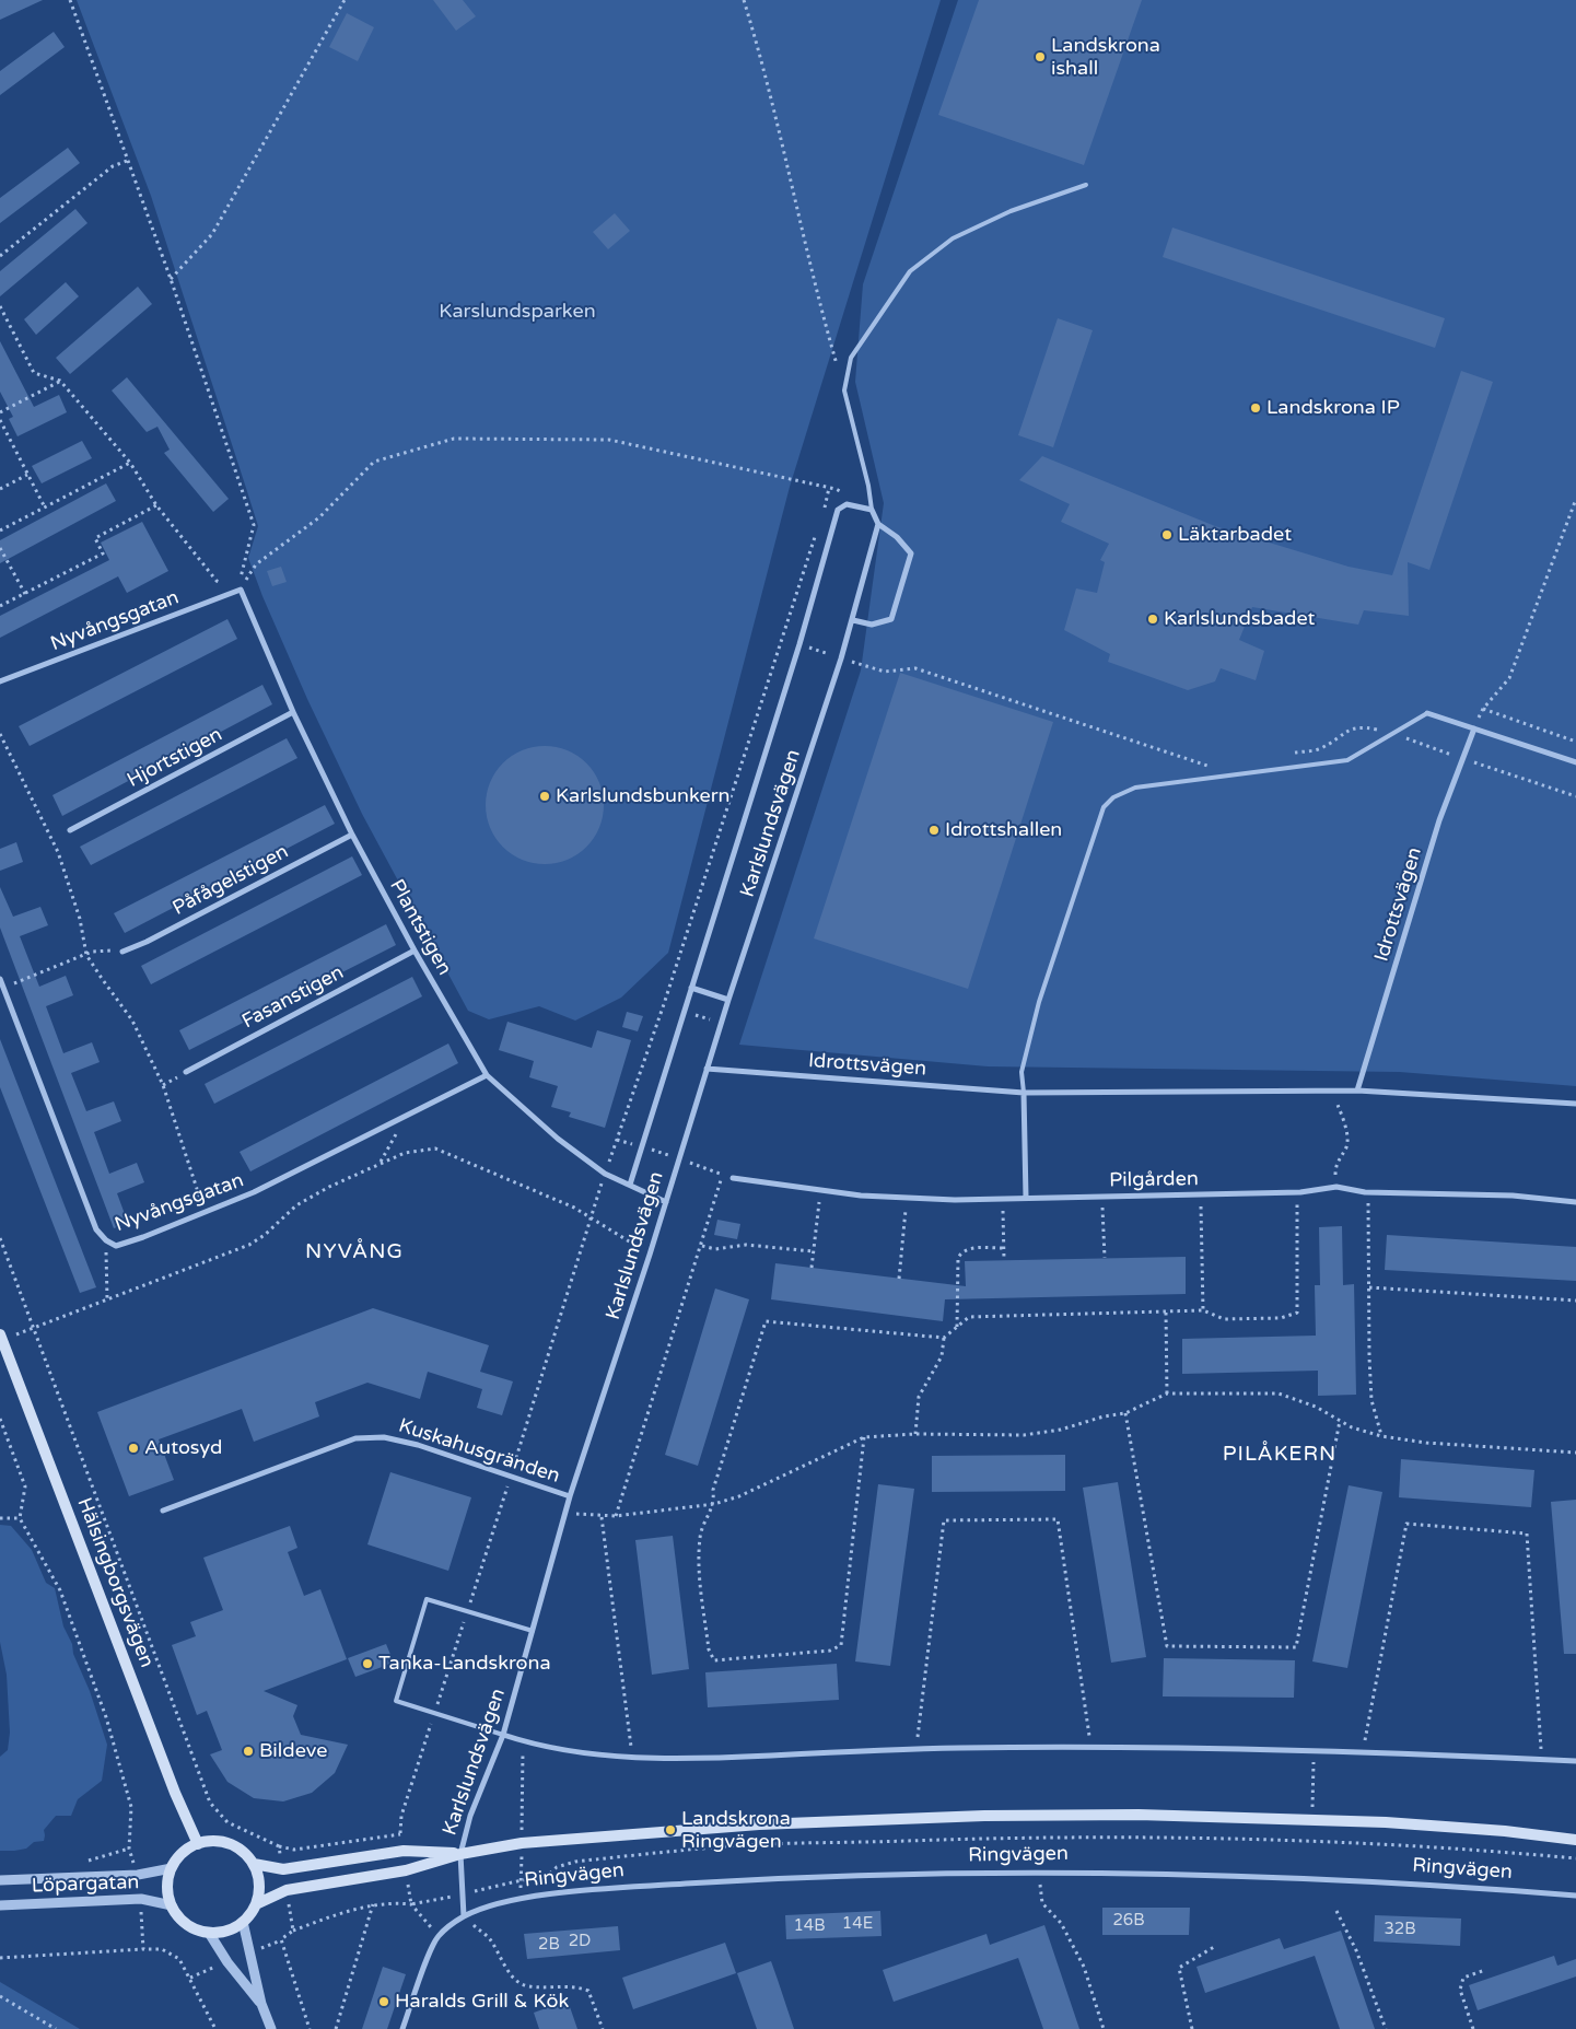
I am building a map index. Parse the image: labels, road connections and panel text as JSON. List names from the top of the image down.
{
  "streets": {
    "main road": ["Hälsingborgsvägen", "Ringvägen"],
    "street": [
      "Nyvångsgatan",
      "Hjortstigen",
      "Karlslundsvägen",
      "Påfågelstigen",
      "Idrottsvägen",
      "Plantstigen",
      "Fasanstigen",
      "Pilgården",
      "Kuskahusgränden",
      "Löpargatan"
    ]
  },
  "crossings": [
    ["Nyvångsgatan", "Plantstigen"],
    ["Hjortstigen", "Plantstigen"],
    ["Karlslundsvägen", "Idrottsvägen"],
    ["Karlslundsvägen", "Plantstigen"],
    ["Karlslundsvägen", "Kuskahusgränden"],
    ["Karlslundsvägen", "Ringvägen"],
    ["Påfågelstigen", "Plantstigen"],
    ["Plantstigen", "Fasanstigen"],
    ["Hälsingborgsvägen", "Ringvägen"],
    ["Hälsingborgsvägen", "Löpargatan"],
    ["Ringvägen", "Löpargatan"]
  ],
  "districts": ["NYVÅNG", "PILÅKERN"],
  "parks": ["Karslundsparken"],
  "places": [
    "Landskrona ishall",
    "Landskrona IP",
    "Läktarbadet",
    "Karlslundsbadet",
    "Karlslundsbunkern",
    "Idrottshallen",
    "Autosyd",
    "Tanka-Landskrona",
    "Bildeve",
    "Landskrona Ringvägen",
    "Haralds Grill & Kök"
  ],
  "house_numbers": [
    "26B",
    "14E",
    "14B",
    "32B",
    "2D",
    "2B"
  ]
}
